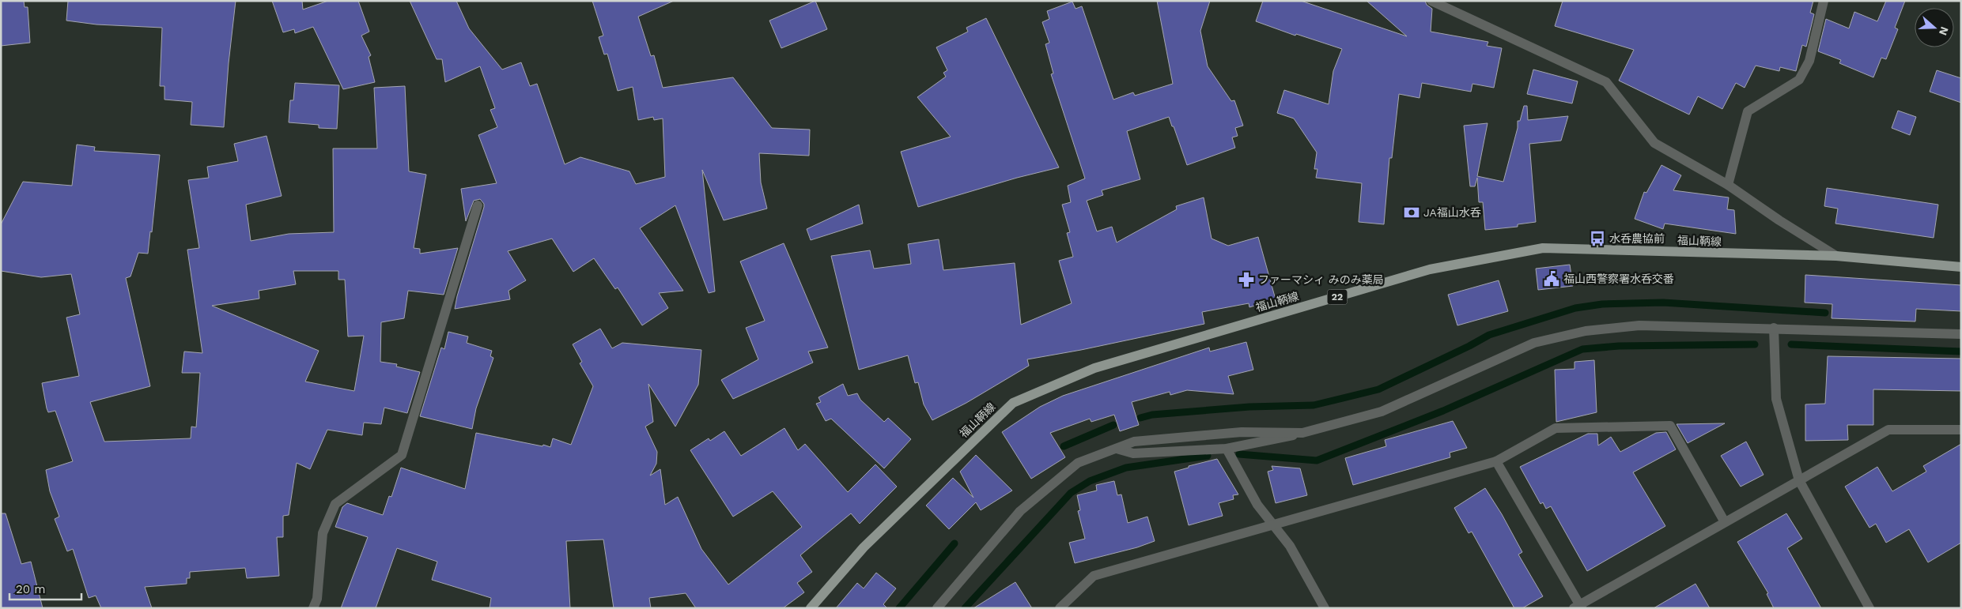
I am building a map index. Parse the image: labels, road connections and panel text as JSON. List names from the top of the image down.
{
  "streets": {
    "main road": ["福山鞆線", "22"]
  },
  "places": {
    "bank": ["JA福山水呑"],
    "bus stop": ["水呑農協前"],
    "public building": ["福山西警察署水呑交番"],
    "pharmacy": ["ファーマシィ みのみ薬局"]
  },
  "scale_bar": "20 m",
  "north": "right"
}
